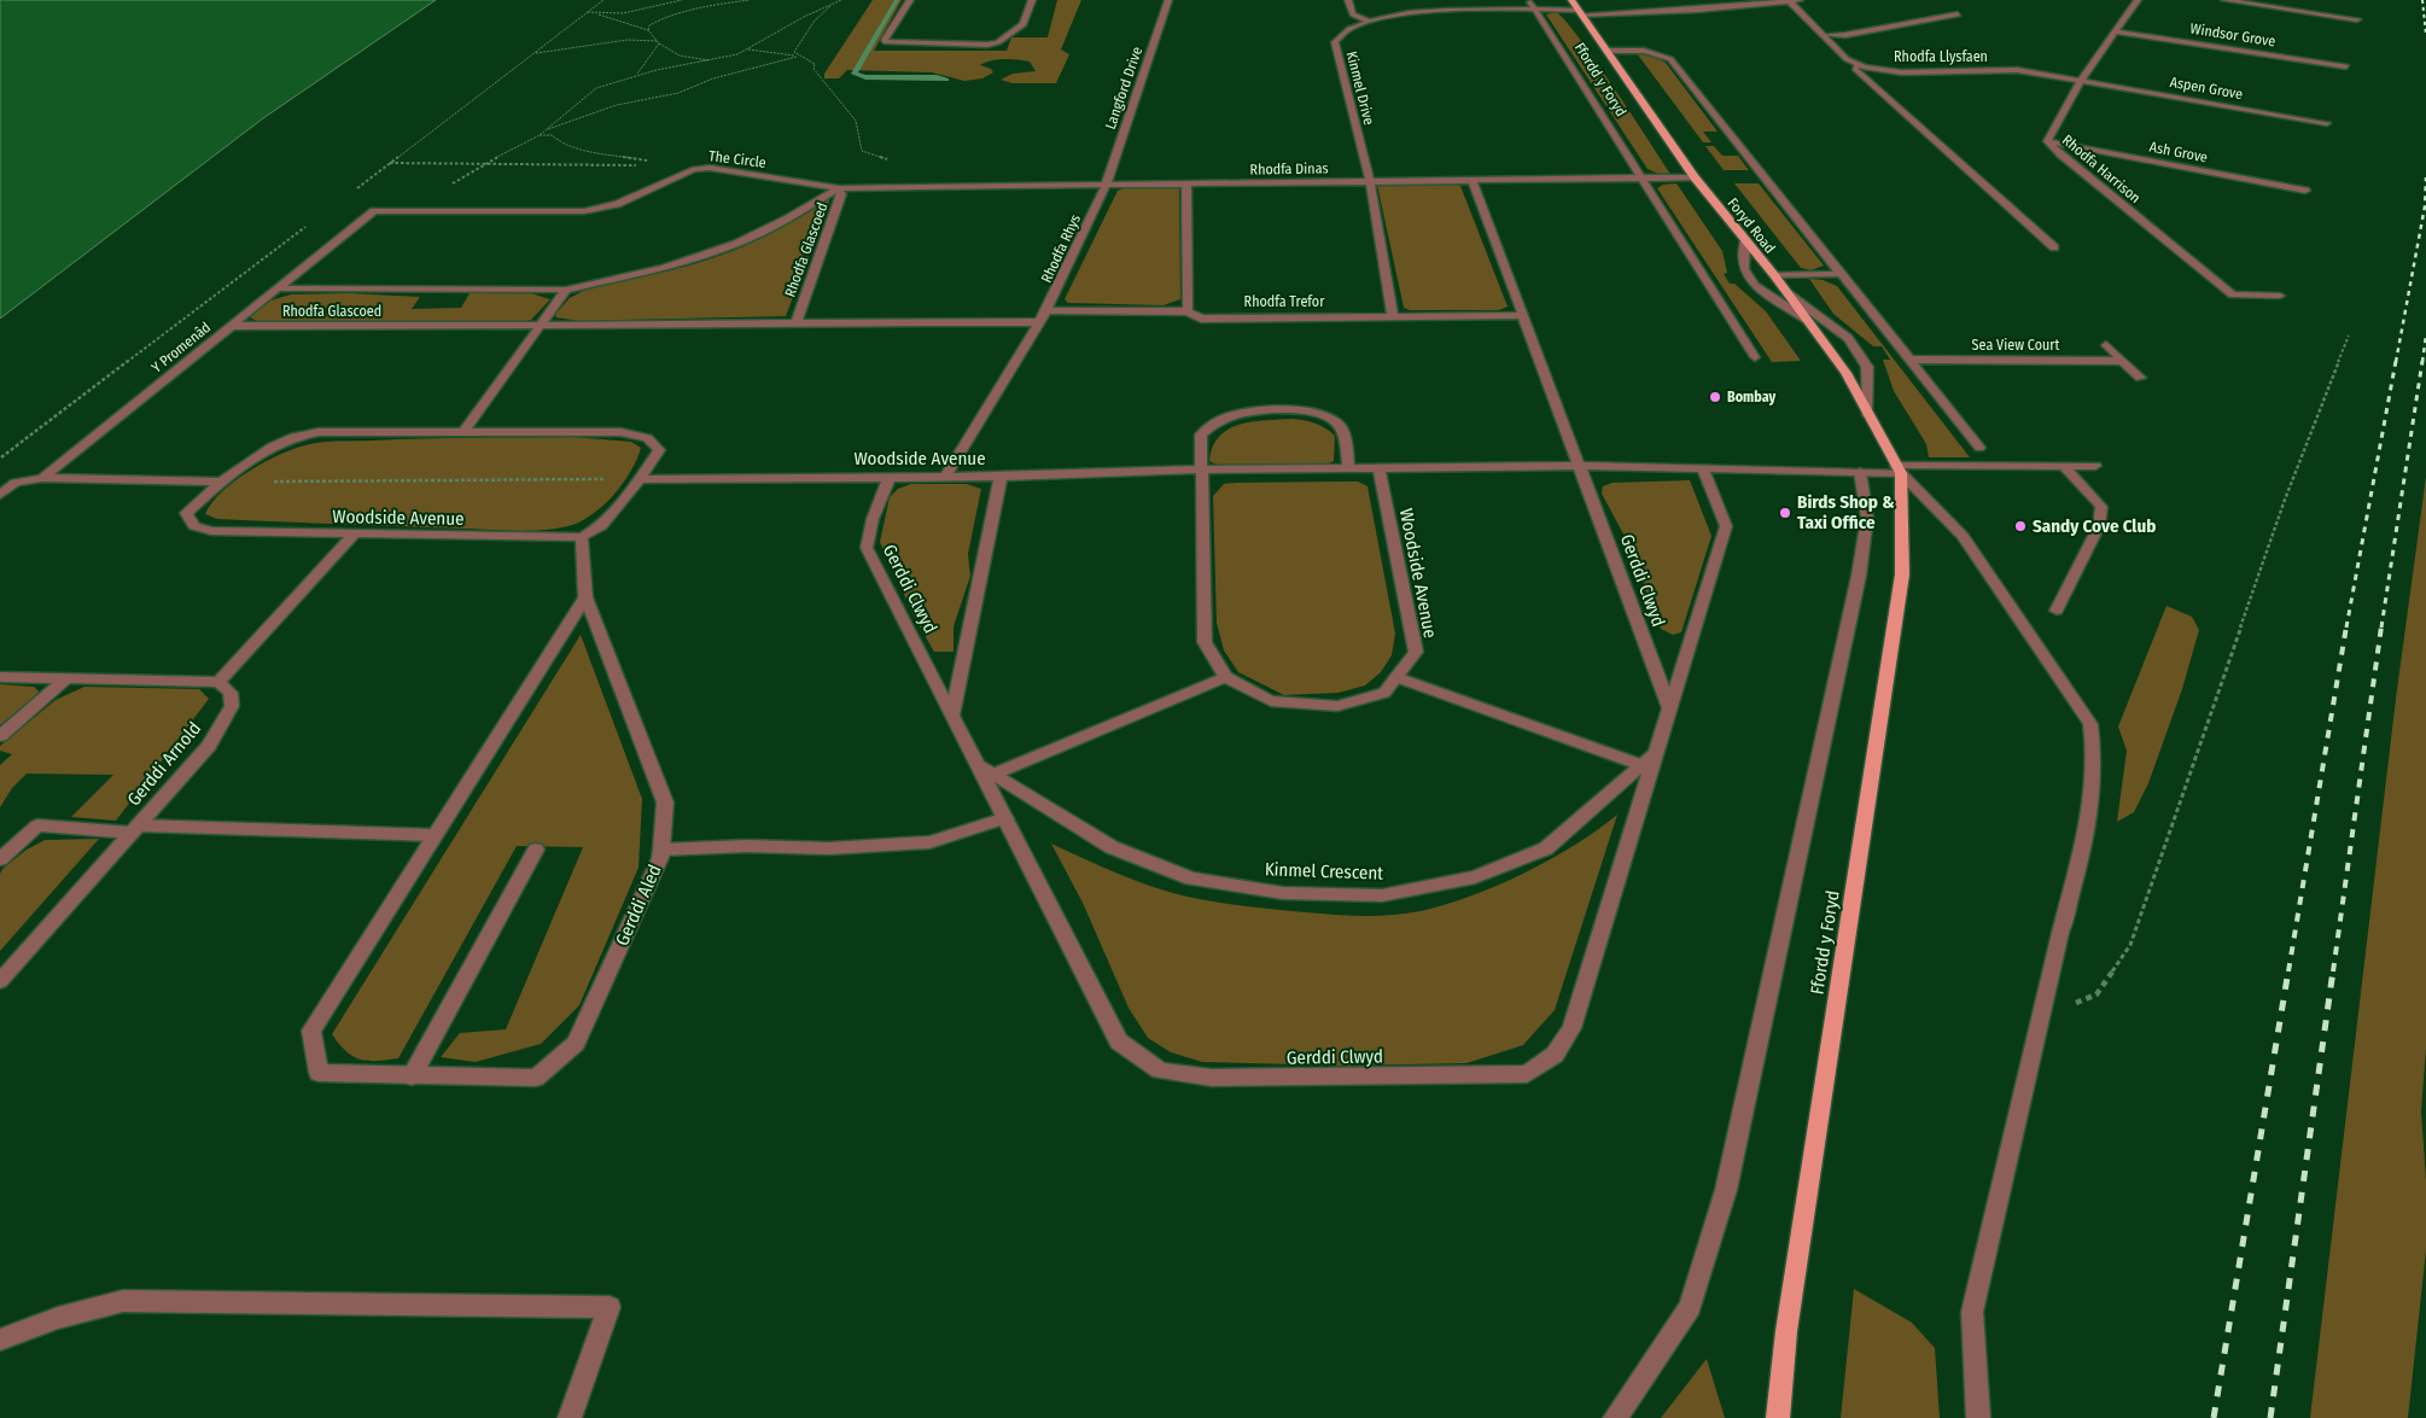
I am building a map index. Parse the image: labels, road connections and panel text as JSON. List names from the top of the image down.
{
  "streets": {
    "main road": ["Ffordd y Foryd", "Foryd Road"],
    "street": [
      "Windsor Grove",
      "Rhodfa Llysfaen",
      "Langford Drive",
      "Kinmel Drive",
      "Aspen Grove",
      "Ash Grove",
      "The Circle",
      "Rhodfa Dinas",
      "Rhodfa Harrison",
      "Rhodfa Rhys",
      "Rhodfa Glascoed",
      "Rhodfa Trefor",
      "Sea View Court",
      "Y Promenâd",
      "Woodside Avenue",
      "Gerddi Clwyd",
      "Gerddi Arnold",
      "Kinmel Crescent",
      "Gerddi Aled"
    ]
  },
  "crossings": [
    ["Windsor Grove", "Rhodfa Harrison"],
    ["Rhodfa Llysfaen", "Kinmel Drive"],
    ["Rhodfa Llysfaen", "Aspen Grove"],
    ["Rhodfa Llysfaen", "Rhodfa Harrison"],
    ["Ffordd y Foryd", "Kinmel Drive"],
    ["Ffordd y Foryd", "Rhodfa Dinas"],
    ["Ffordd y Foryd", "Foryd Road"],
    ["Ffordd y Foryd", "Woodside Avenue"],
    ["Langford Drive", "The Circle"],
    ["Langford Drive", "Rhodfa Dinas"],
    ["Langford Drive", "Rhodfa Rhys"],
    ["Kinmel Drive", "Rhodfa Dinas"],
    ["Kinmel Drive", "Foryd Road"],
    ["Kinmel Drive", "Rhodfa Trefor"],
    ["Aspen Grove", "Rhodfa Harrison"],
    ["Ash Grove", "Rhodfa Harrison"],
    ["The Circle", "Rhodfa Dinas"],
    ["The Circle", "Rhodfa Rhys"],
    ["The Circle", "Rhodfa Glascoed"],
    ["The Circle", "Y Promenâd"],
    ["Rhodfa Dinas", "Foryd Road"],
    ["Rhodfa Dinas", "Rhodfa Rhys"],
    ["Foryd Road", "Woodside Avenue"],
    ["Rhodfa Rhys", "Rhodfa Trefor"],
    ["Rhodfa Rhys", "Woodside Avenue"],
    ["Rhodfa Glascoed", "Y Promenâd"],
    ["Woodside Avenue", "Gerddi Clwyd"],
    ["Woodside Avenue", "Gerddi Aled"],
    ["Gerddi Clwyd", "Kinmel Crescent"]
  ],
  "places": ["Bombay", "Birds Shop & Taxi Office", "Sandy Cove Club"]
}
